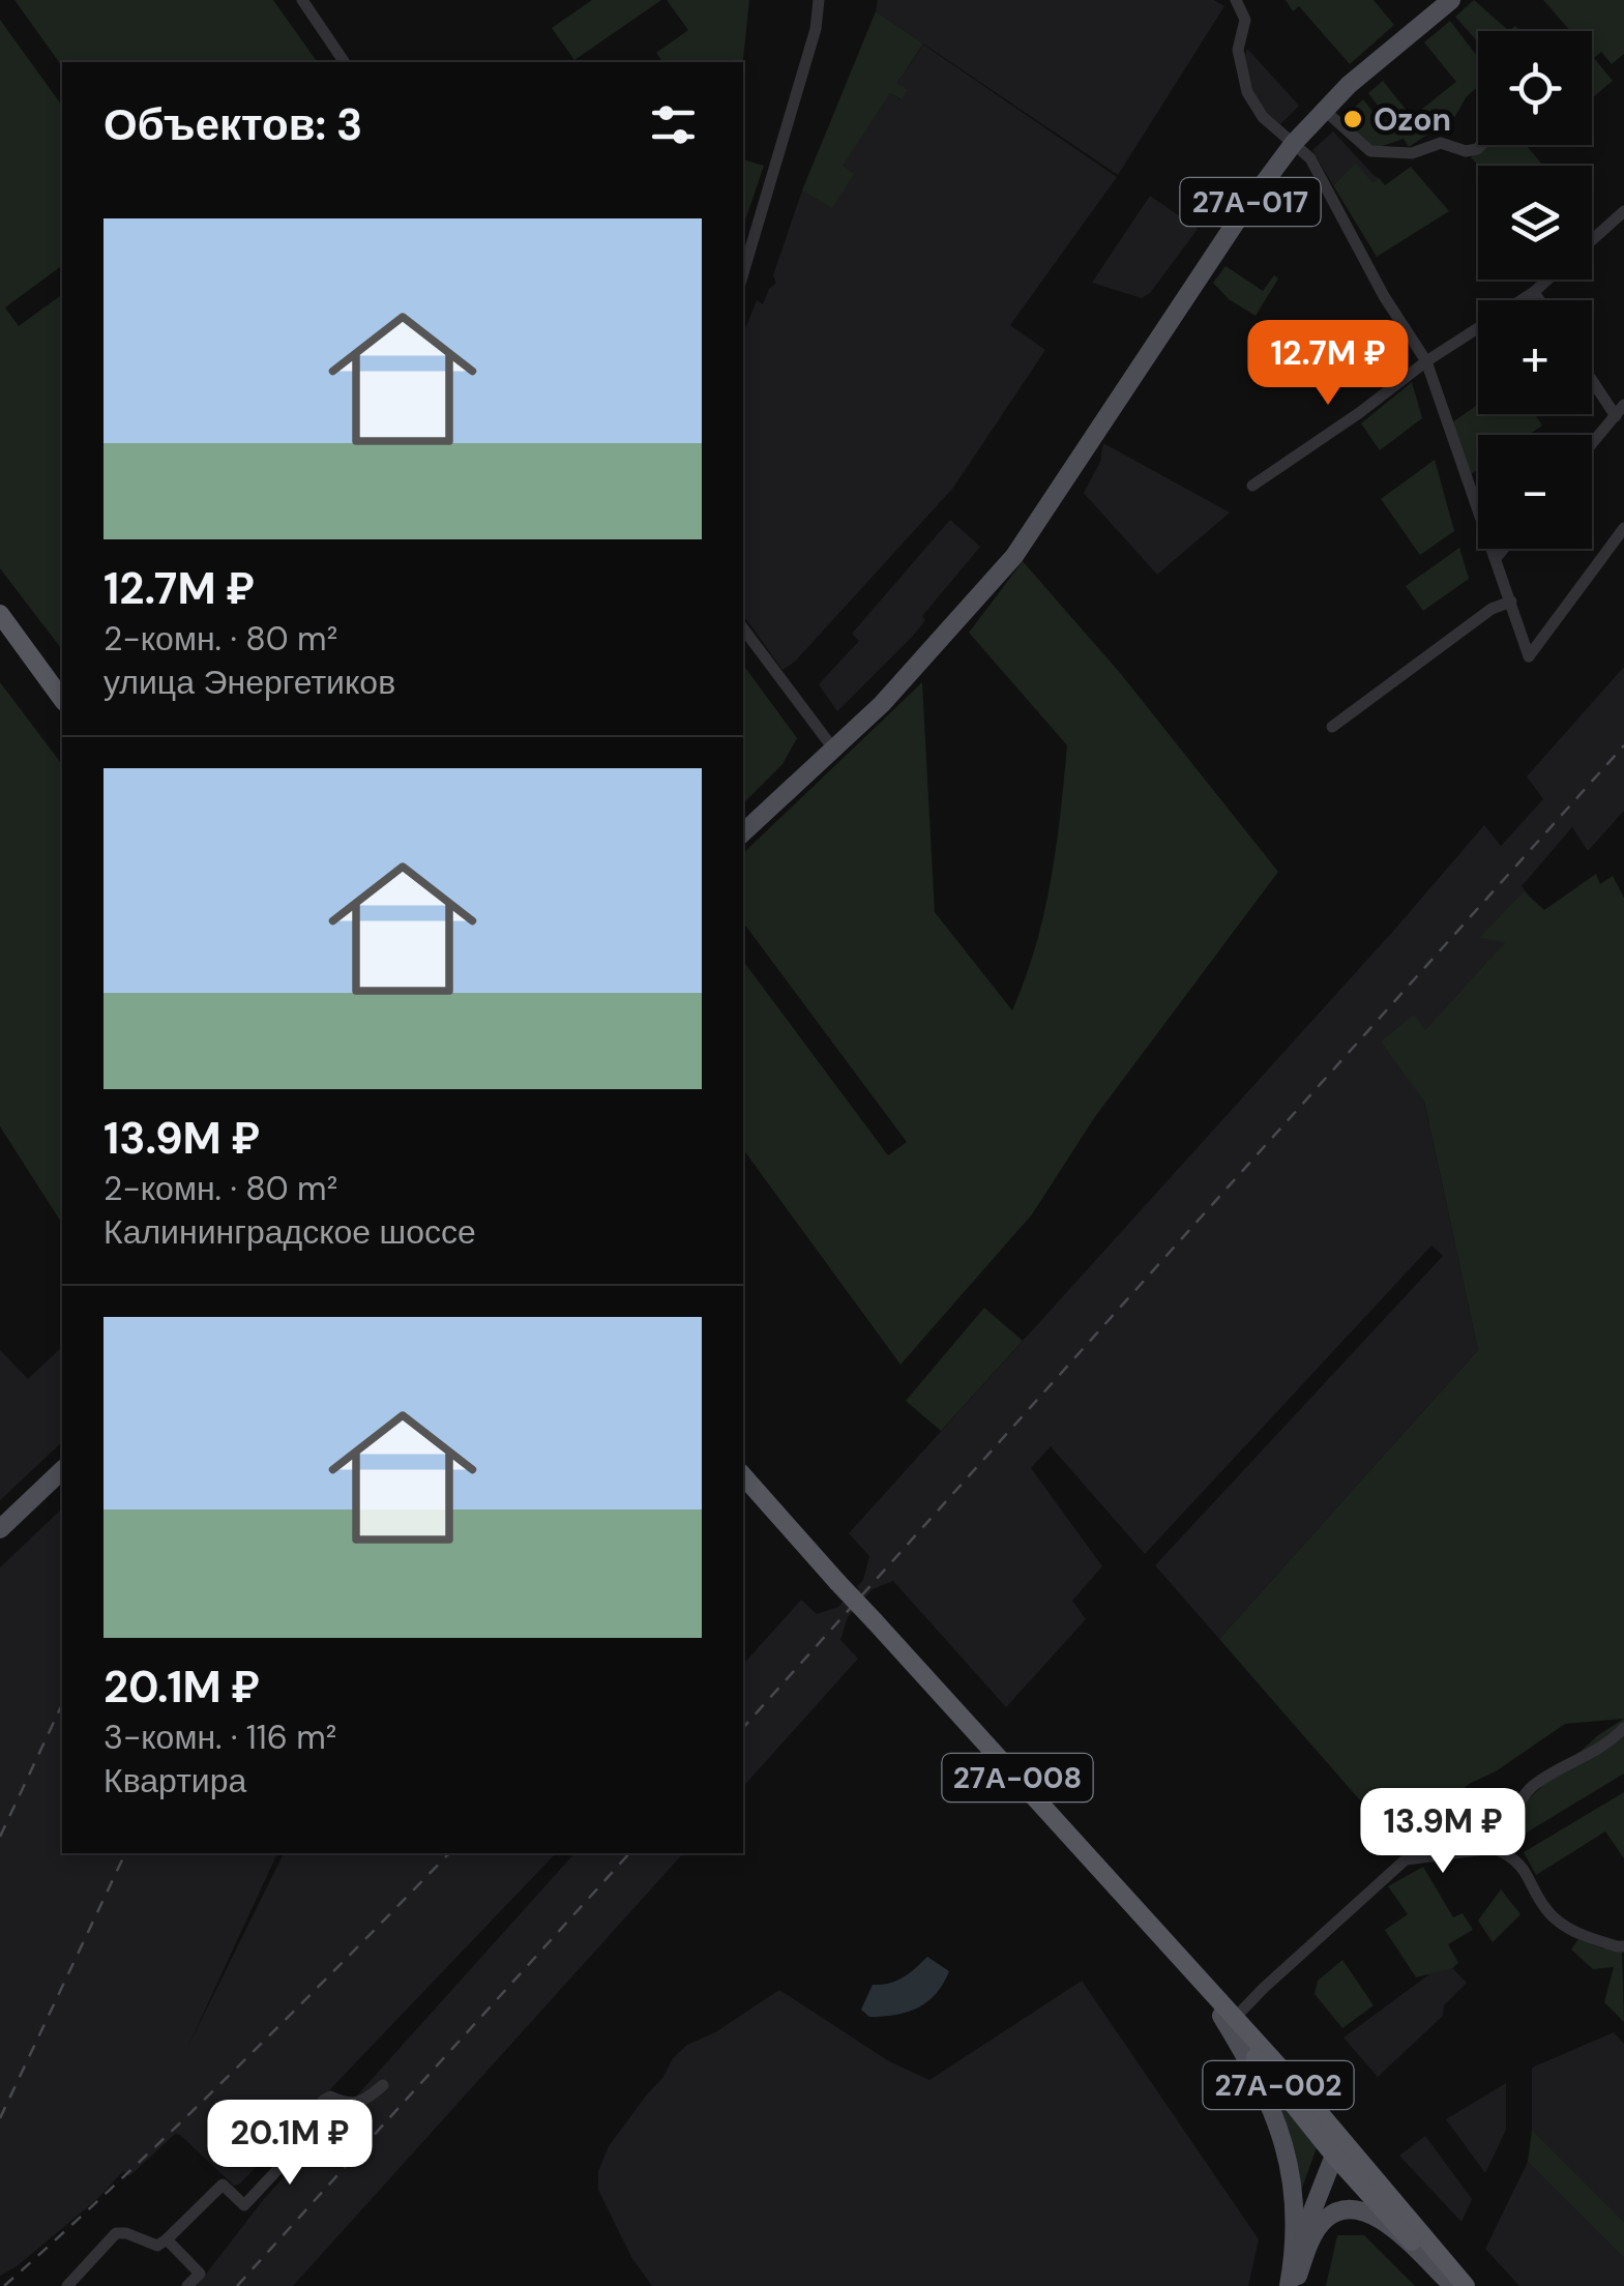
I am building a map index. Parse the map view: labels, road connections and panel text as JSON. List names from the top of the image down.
{
  "streets": {
    "highway": ["27А-008", "27А-002"],
    "main road": ["27А-017"]
  },
  "crossings": [
    ["27А-008", "27А-002"]
  ],
  "places": ["Ozon"],
  "page": {
    "map_buttons": ["+", "−"],
    "heading": "Объектов: 3",
    "list": [
      {
        "name": "12.7M ₽",
        "note": "2-комн. · 80 m² · улица Энергетиков"
      },
      {
        "name": "13.9M ₽",
        "note": "2-комн. · 80 m² · Калининградское шоссе"
      },
      {
        "name": "20.1M ₽",
        "note": "3-комн. · 116 m² · Квартира"
      }
    ],
    "price": ["12.7M ₽", "13.9M ₽", "20.1M ₽"]
  }
}
